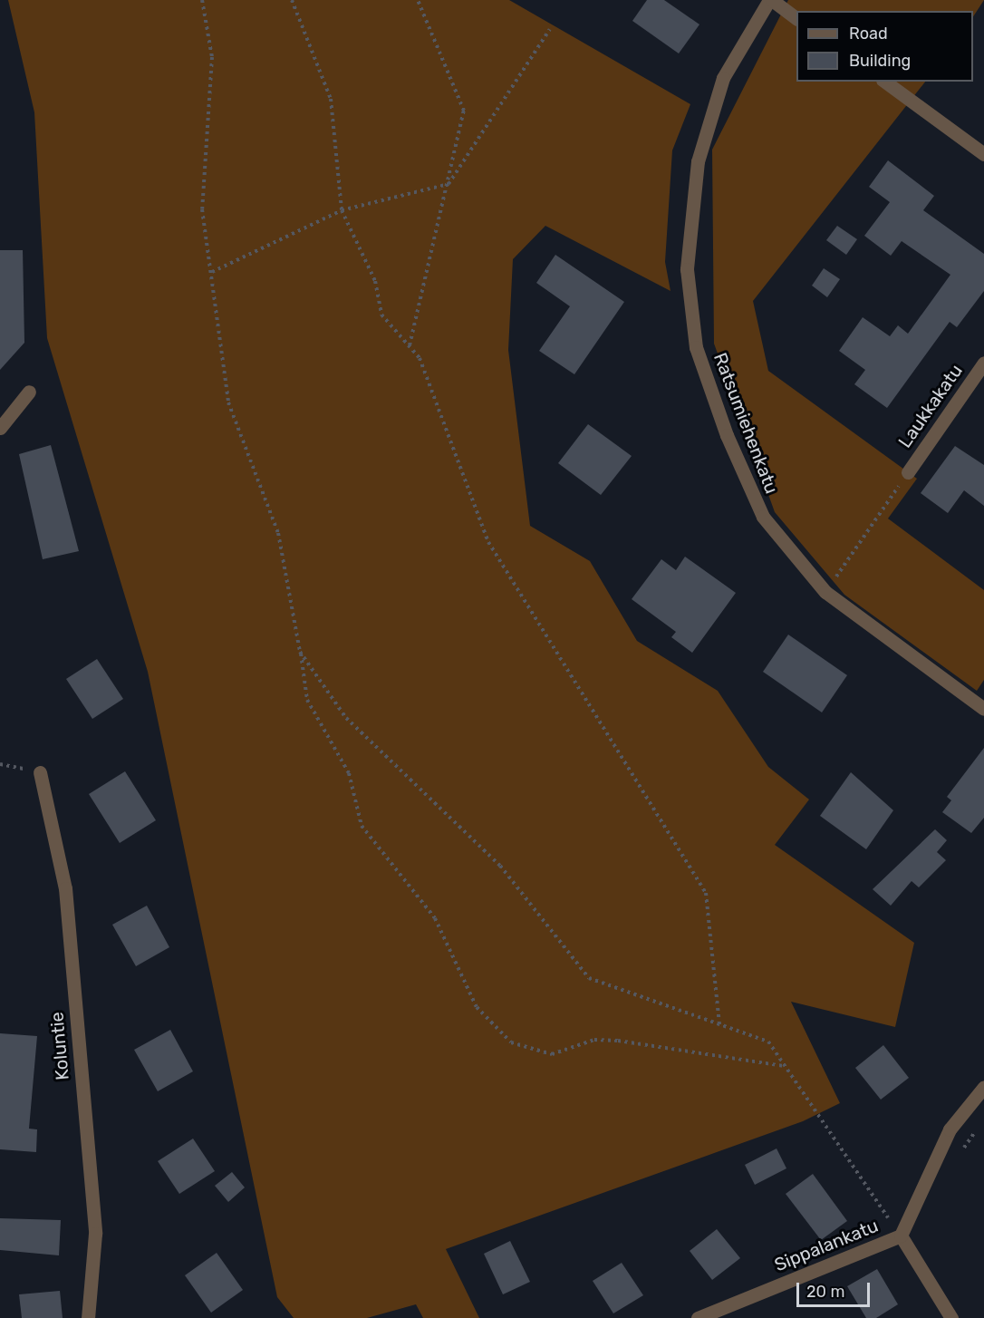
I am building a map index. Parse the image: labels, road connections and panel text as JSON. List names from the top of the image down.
{
  "streets": {
    "street": [
      "Laukkakatu",
      "Ratsumiehenkatu",
      "Koluntie",
      "Sippalankatu"
    ]
  },
  "legend": ["Road", "Building"],
  "scale_bar": "20 m"
}
